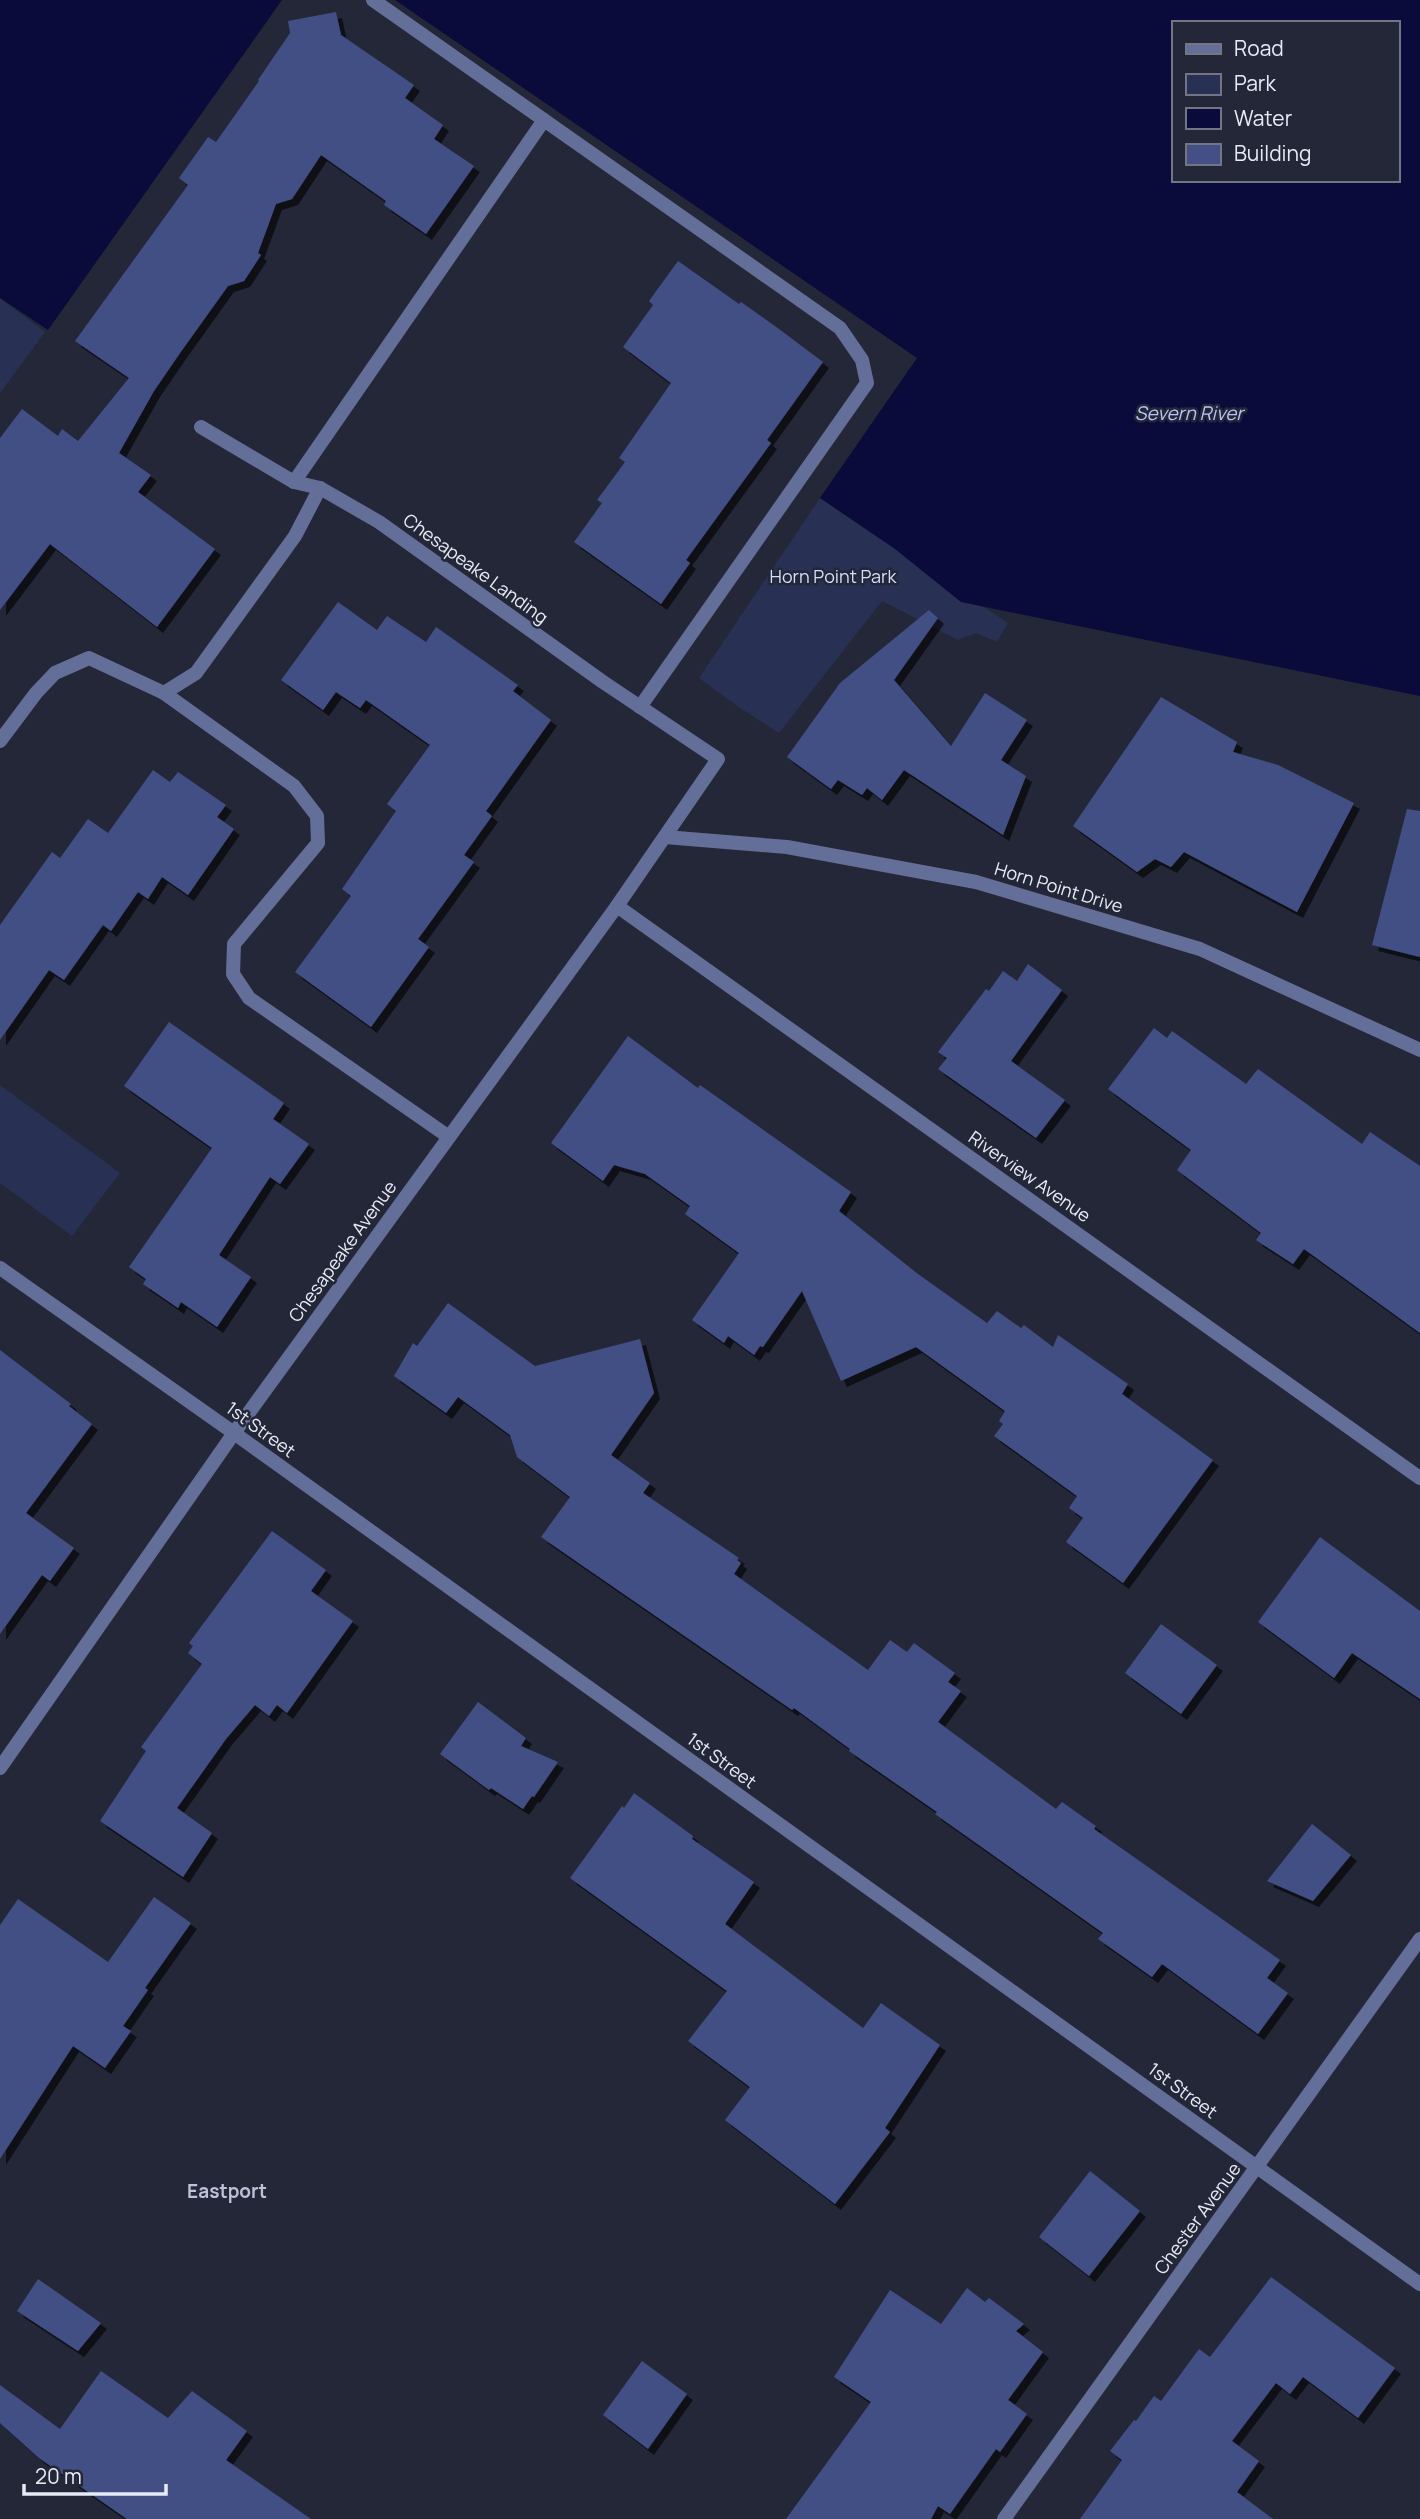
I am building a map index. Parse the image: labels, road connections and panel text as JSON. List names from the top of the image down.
{
  "streets": {
    "street": [
      "Chesapeake Landing",
      "Horn Point Drive",
      "Riverview Avenue",
      "Chesapeake Avenue",
      "1st Street",
      "Chester Avenue"
    ]
  },
  "crossings": [
    ["Chesapeake Landing", "Chesapeake Avenue"],
    ["Horn Point Drive", "Chesapeake Avenue"],
    ["Riverview Avenue", "Chesapeake Avenue"],
    ["Chesapeake Avenue", "1st Street"],
    ["1st Street", "Chester Avenue"]
  ],
  "districts": ["Eastport"],
  "water": ["Severn River"],
  "parks": ["Horn Point Park"],
  "legend": [
    "Road",
    "Park",
    "Water",
    "Building"
  ],
  "scale_bar": "20 m"
}
